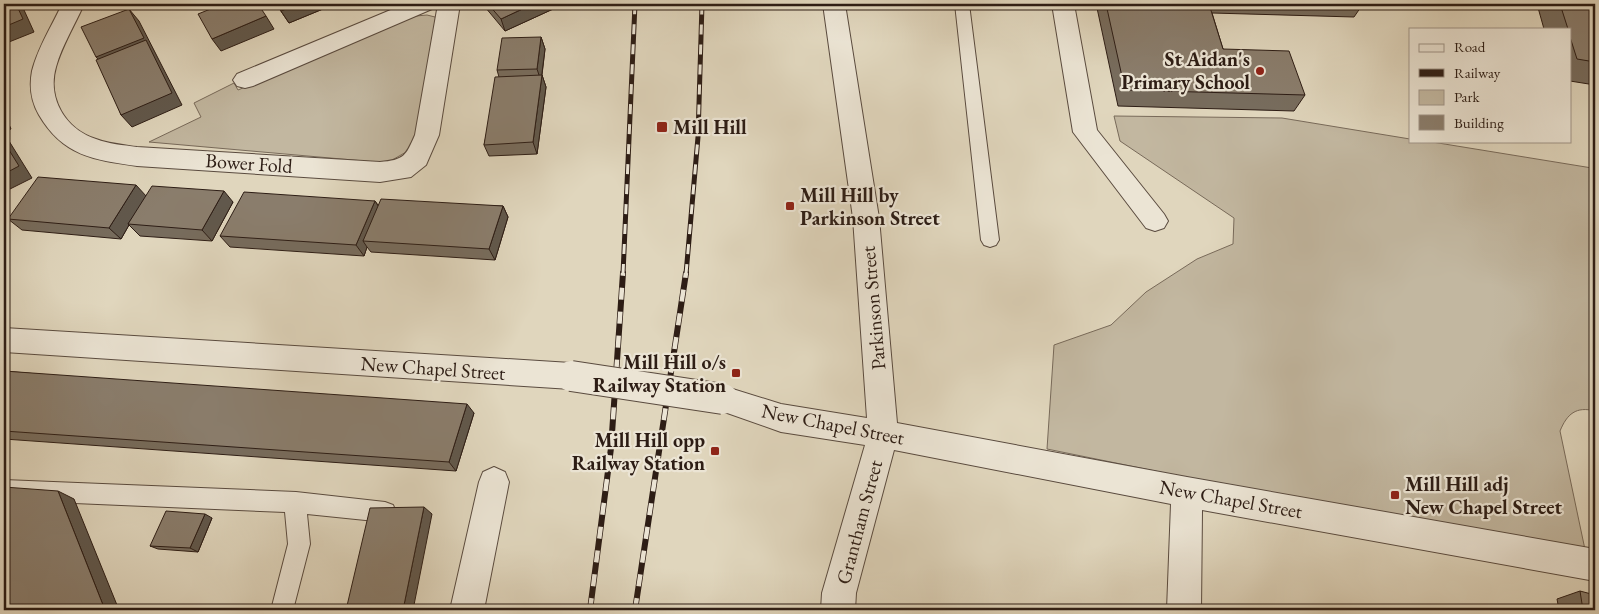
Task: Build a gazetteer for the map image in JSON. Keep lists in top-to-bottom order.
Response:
{
  "streets": {
    "street": [
      "Bower Fold",
      "Parkinson Street",
      "New Chapel Street",
      "Grantham Street"
    ]
  },
  "crossings": [
    ["Parkinson Street", "New Chapel Street"],
    ["Parkinson Street", "Grantham Street"],
    ["New Chapel Street", "Grantham Street"]
  ],
  "places": {
    "other": ["St Aidan's Primary School"],
    "transit": [
      "Mill Hill",
      "Mill Hill by Parkinson Street",
      "Mill Hill o/s Railway Station",
      "Mill Hill opp Railway Station",
      "Mill Hill adj New Chapel Street"
    ]
  },
  "legend": [
    "Road",
    "Railway",
    "Park",
    "Building"
  ]
}
